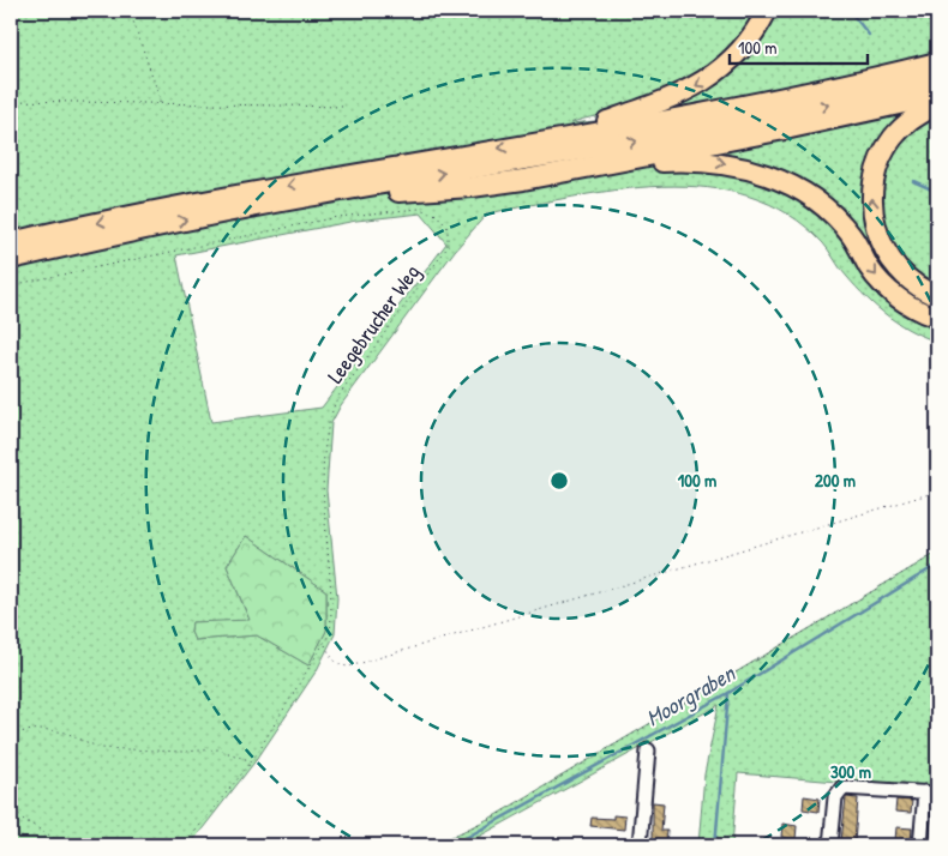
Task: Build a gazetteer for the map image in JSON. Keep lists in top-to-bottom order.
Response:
{
  "streets": {
    "path": ["Leegebrucher Weg"]
  },
  "water": ["Moorgraben"],
  "scale_bar": "100 m",
  "rings": ["100 m", "200 m", "300 m"]
}
